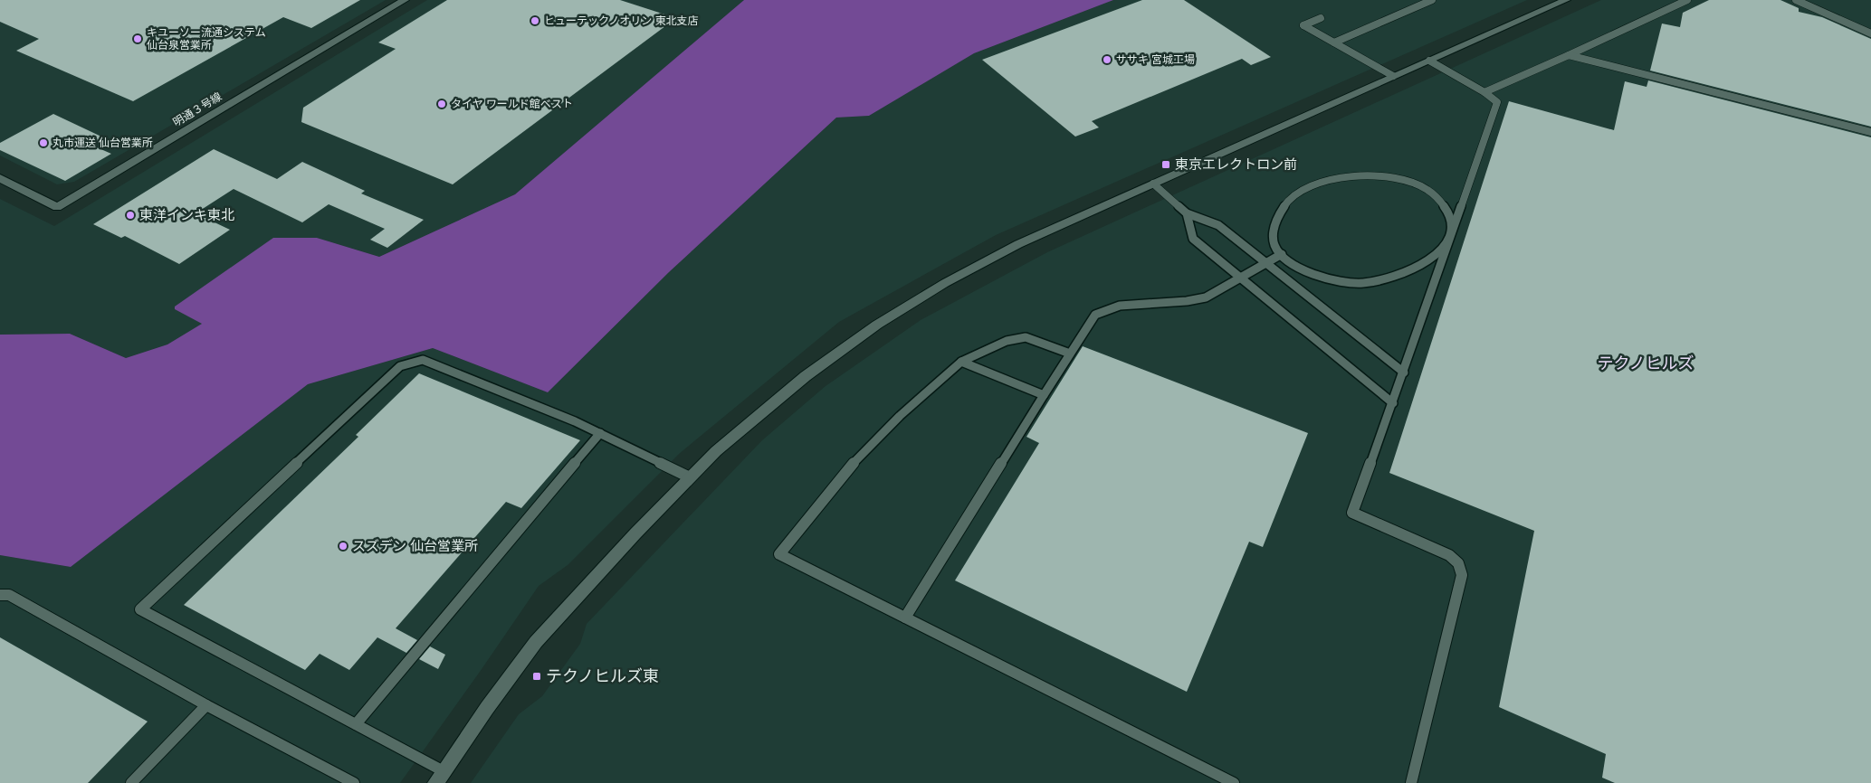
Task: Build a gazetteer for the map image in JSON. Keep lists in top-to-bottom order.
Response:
{
  "streets": {
    "street": ["明通３号線"]
  },
  "districts": ["テクノヒルズ"],
  "places": {
    "other": [
      "ヒューテックノオリン 東北支店",
      "キユーソー流通システム 仙台泉営業所",
      "ササキ 宮城工場",
      "タイヤ ワールド館ベスト",
      "丸市運送 仙台営業所",
      "東洋インキ東北",
      "スズデン 仙台営業所"
    ],
    "transit": ["東京エレクトロン前", "テクノヒルズ東"]
  }
}
